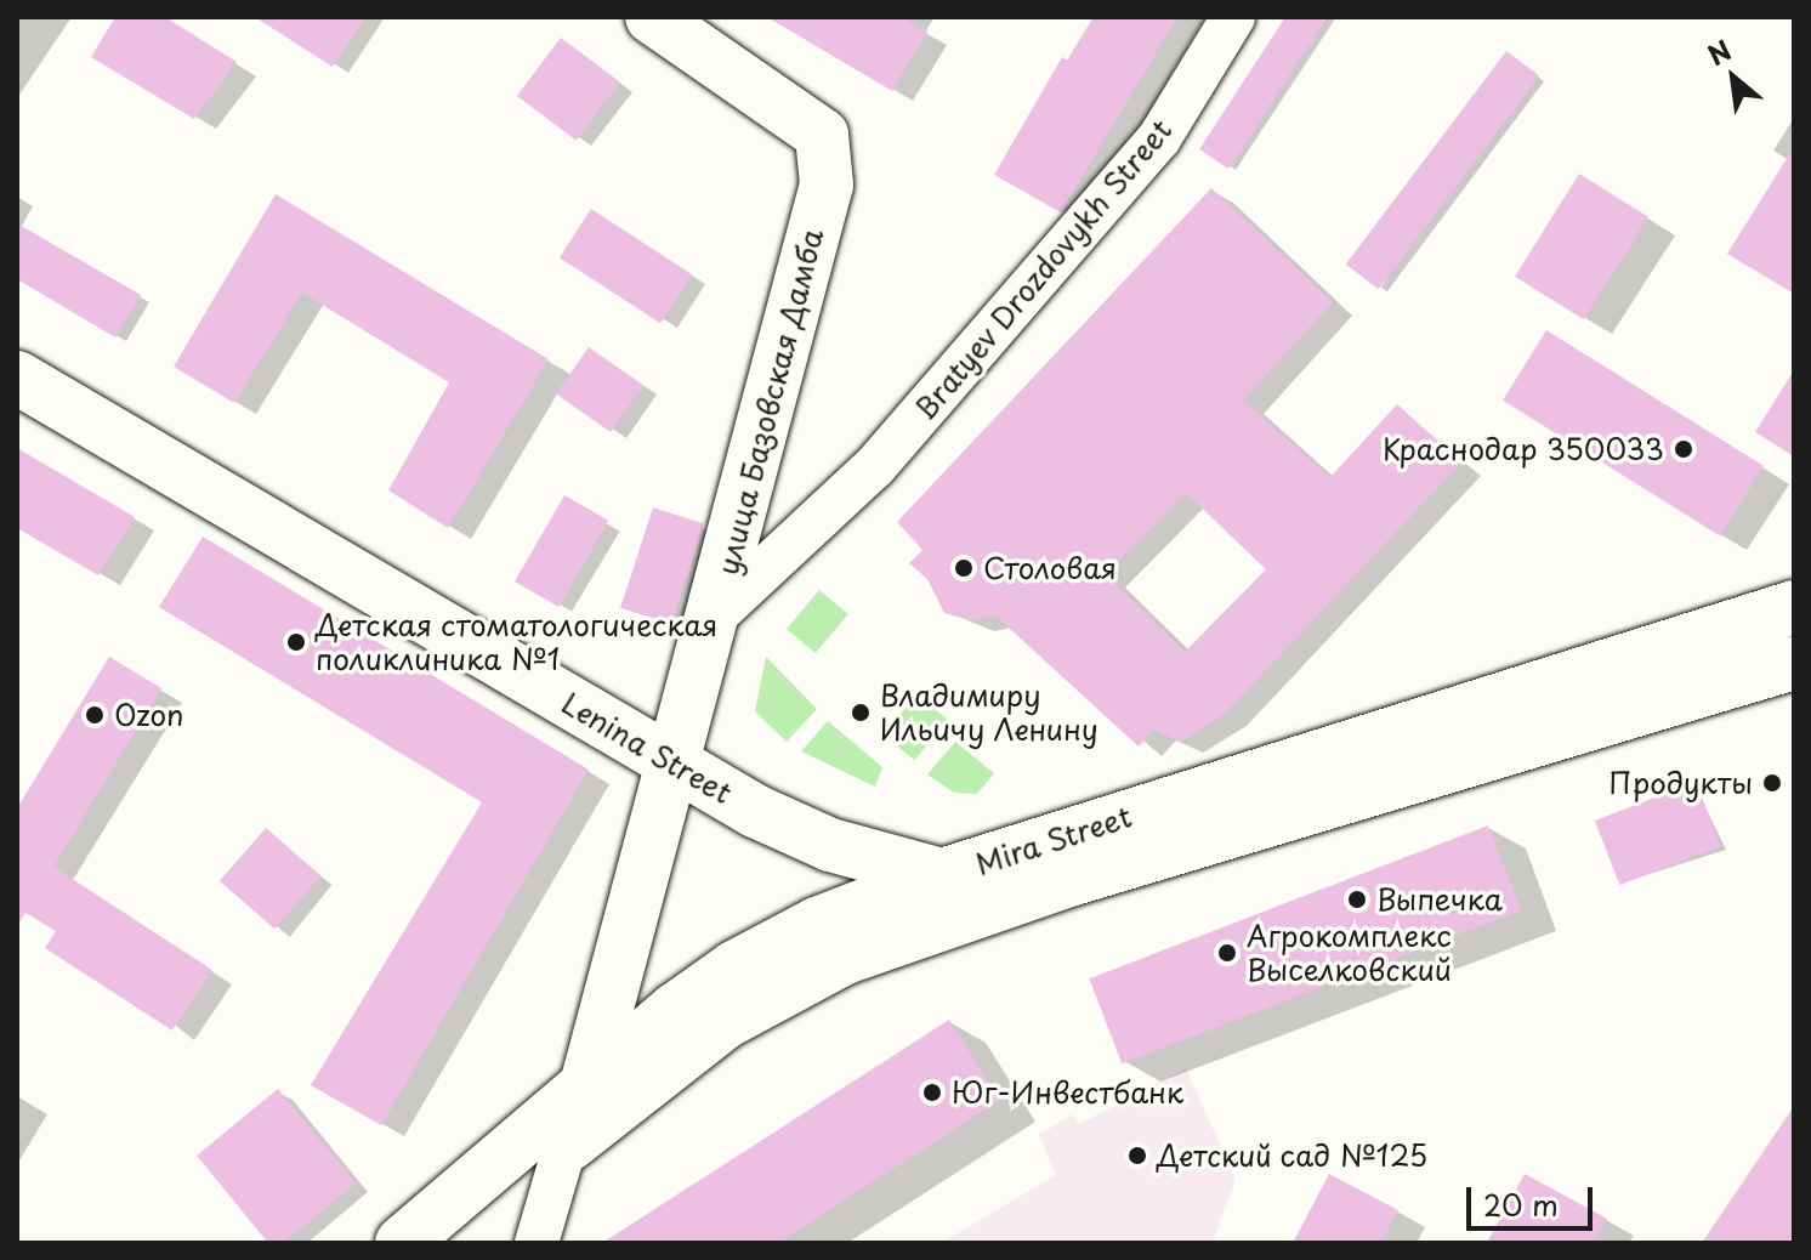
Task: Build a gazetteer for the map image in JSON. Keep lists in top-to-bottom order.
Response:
{
  "streets": {
    "main road": ["улица Базовская Дамба", "Lenina Street", "Mira Street"],
    "street": ["Bratyev Drozdovykh Street"]
  },
  "crossings": [
    ["Bratyev Drozdovykh Street", "улица Базовская Дамба"],
    ["улица Базовская Дамба", "Lenina Street"],
    ["улица Базовская Дамба", "Mira Street"],
    ["Lenina Street", "Mira Street"]
  ],
  "places": [
    "Краснодар 350033",
    "Столовая",
    "Детская стоматологическая поликлиника №1",
    "Владимиру Ильичу Ленину",
    "Ozon",
    "Продукты",
    "Выпечка",
    "Агрокомплекс Выселковский",
    "Юг-Инвестбанк",
    "Детский сад №125"
  ],
  "scale_bar": "20 m",
  "north": "top left"
}
